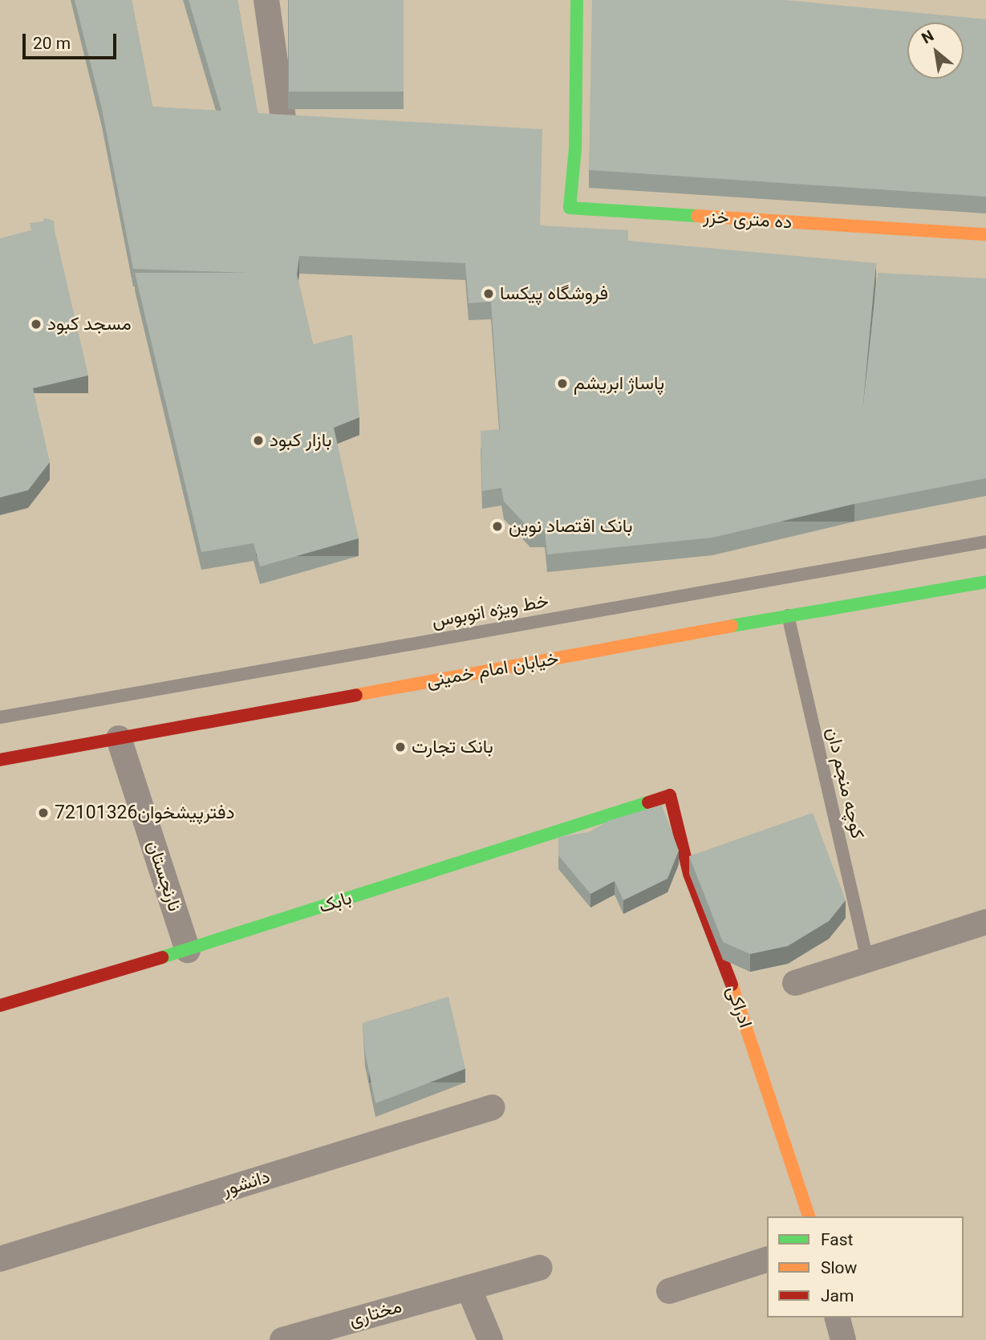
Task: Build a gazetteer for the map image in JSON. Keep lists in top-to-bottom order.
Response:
{
  "streets": {
    "street": [
      "ده متری خزر",
      "خیابان امام خمینی",
      "نارنجستان",
      "بابک",
      "ادراکی",
      "دانشور",
      "مختاری"
    ],
    "lane": ["خط ویژه اتوبوس", "کوچه منجم دان"]
  },
  "crossings": [
    ["خیابان امام خمینی", "کوچه منجم دان"],
    ["خیابان امام خمینی", "نارنجستان"],
    ["نارنجستان", "بابک"],
    ["بابک", "ادراکی"]
  ],
  "places": [
    "فروشگاه پیکسا",
    "مسجد کبود",
    "پاساژ ابریشم",
    "بازار کبود",
    "بانک اقتصاد نوین",
    "بانک تجارت",
    "دفترپیشخوان72101326"
  ],
  "legend": ["Fast", "Slow", "Jam"],
  "scale_bar": "20 m",
  "north": "top left"
}
